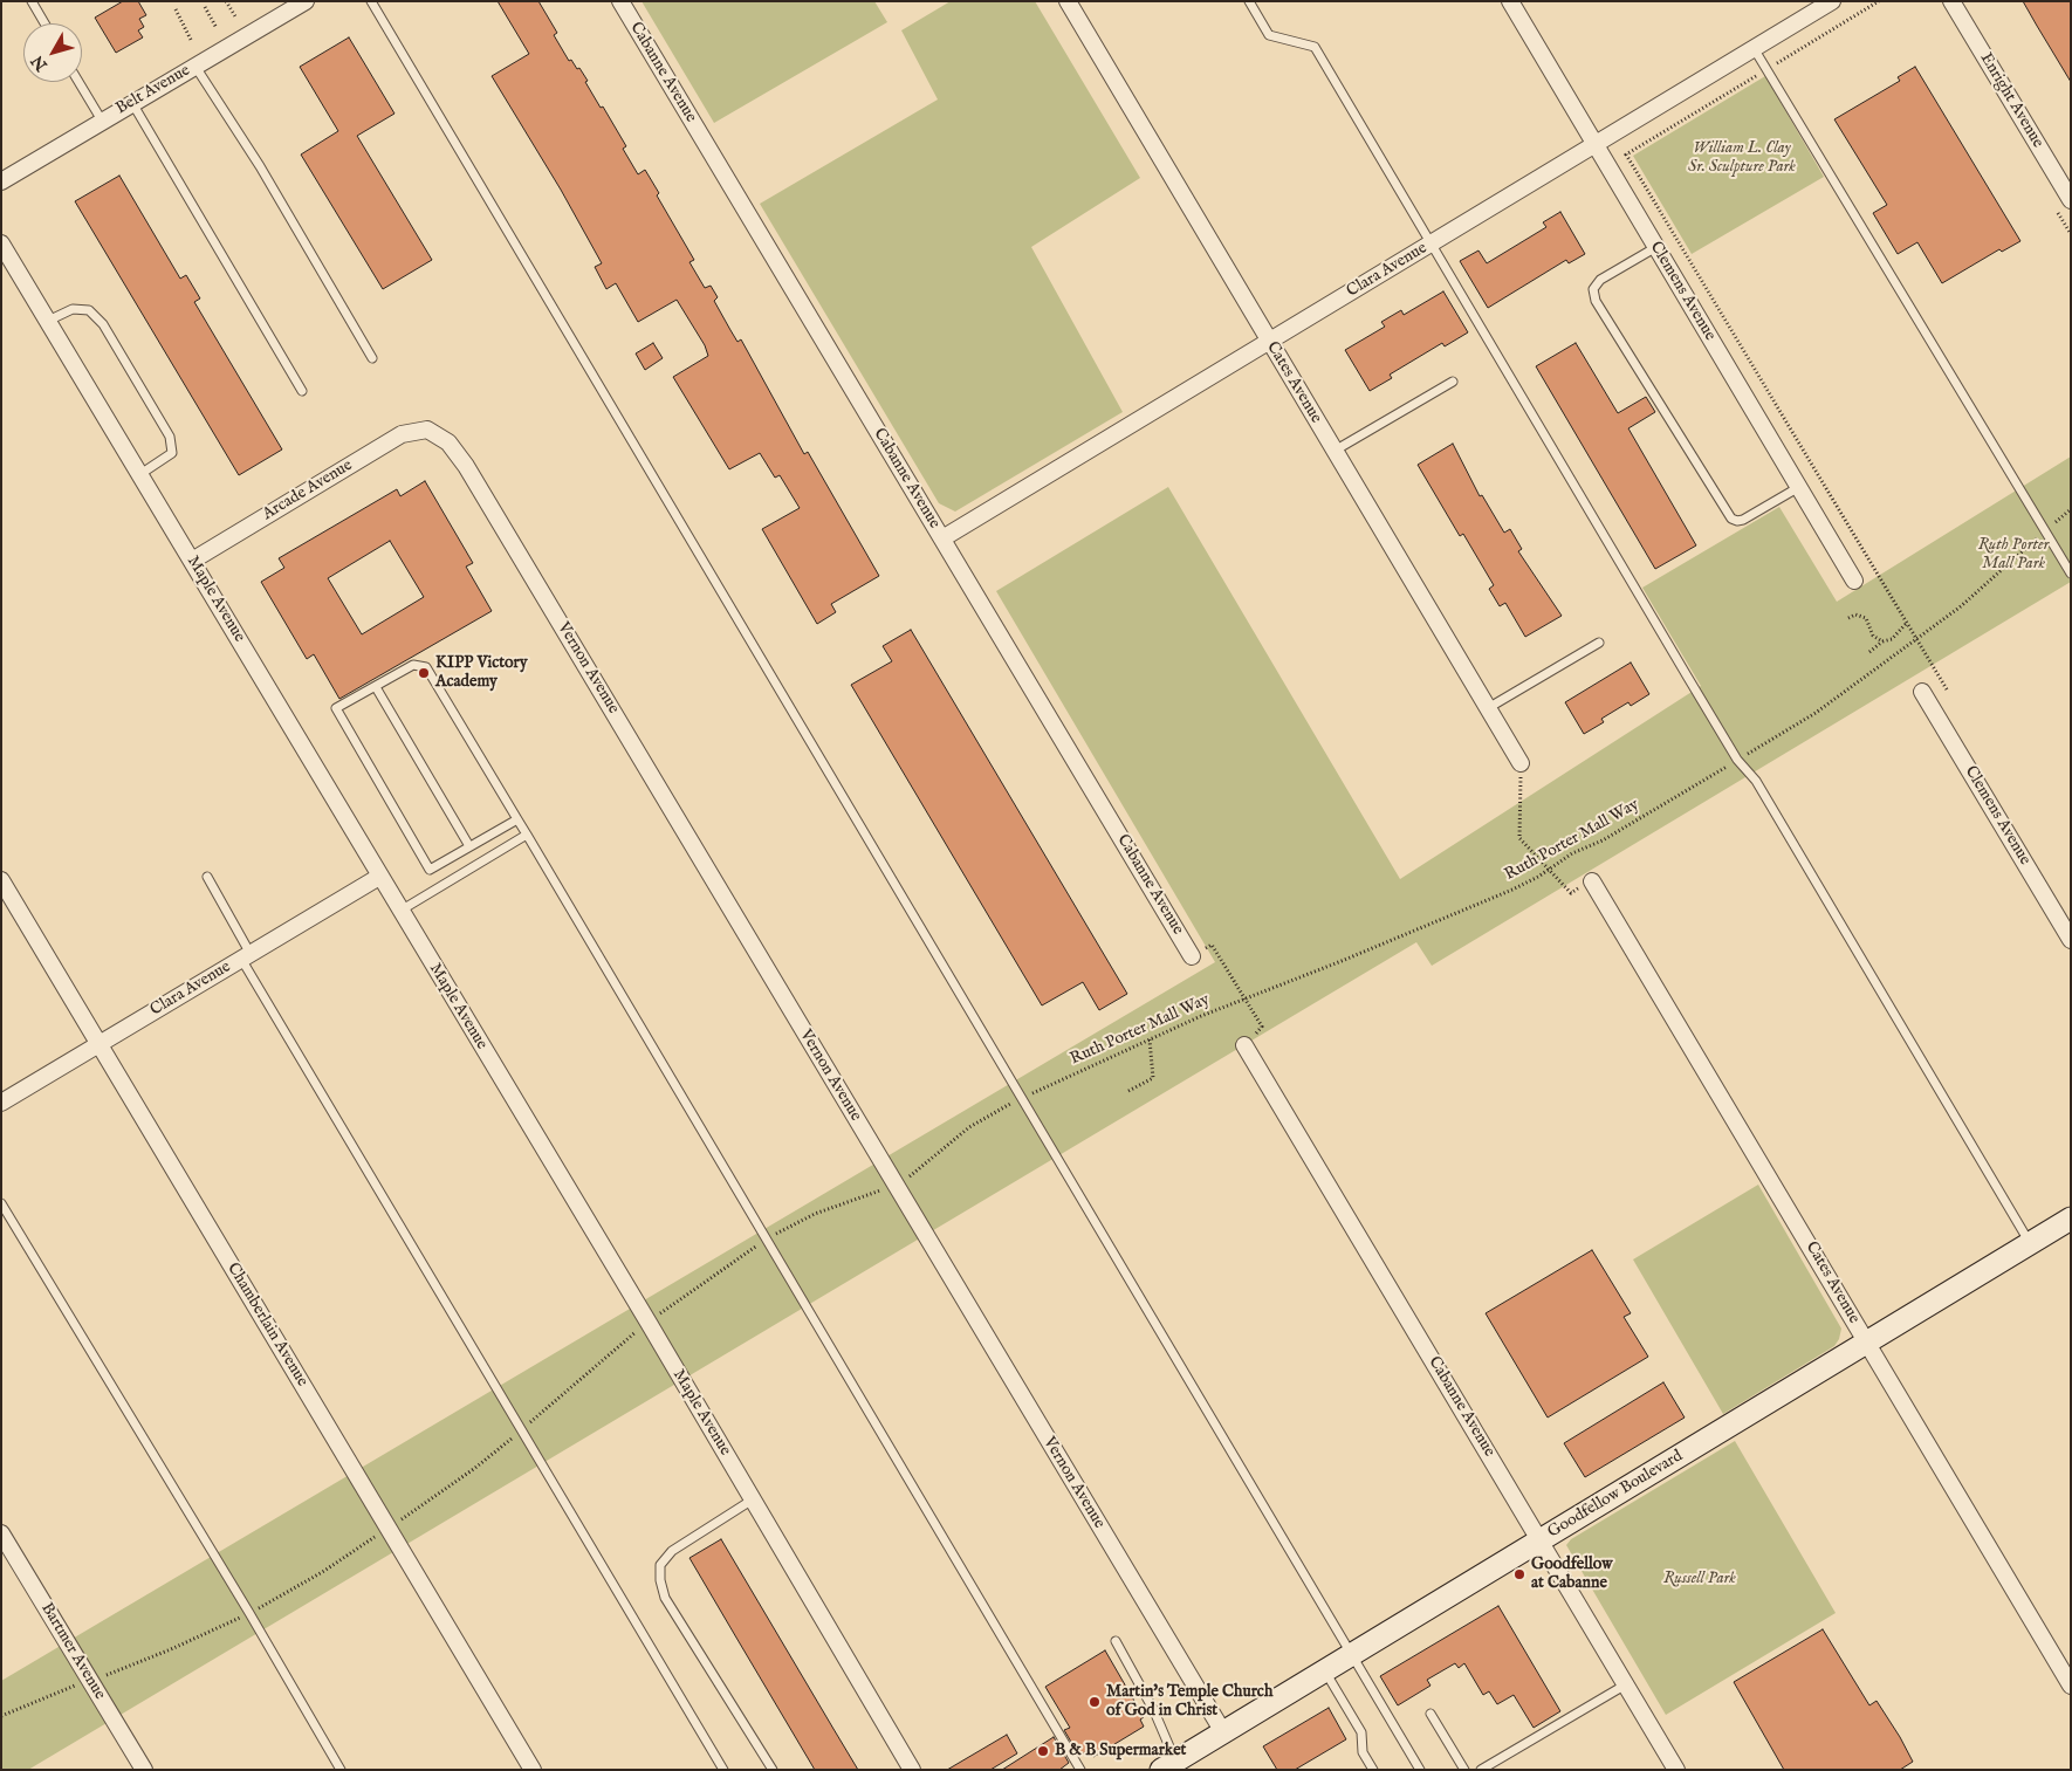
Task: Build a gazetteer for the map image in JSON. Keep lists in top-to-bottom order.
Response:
{
  "streets": {
    "main road": ["Goodfellow Boulevard"],
    "street": [
      "Cabanne Avenue",
      "Belt Avenue",
      "Enright Avenue",
      "Clara Avenue",
      "Clemens Avenue",
      "Cates Avenue",
      "Arcade Avenue",
      "Maple Avenue",
      "Vernon Avenue",
      "Chamberlain Avenue",
      "Bartmer Avenue"
    ],
    "path": ["Ruth Porter Mall Way"]
  },
  "crossings": [
    ["Cabanne Avenue", "Clara Avenue"],
    ["Cabanne Avenue", "Goodfellow Boulevard"],
    ["Clara Avenue", "Clemens Avenue"],
    ["Clara Avenue", "Cates Avenue"],
    ["Clara Avenue", "Maple Avenue"],
    ["Clara Avenue", "Chamberlain Avenue"],
    ["Cates Avenue", "Goodfellow Boulevard"],
    ["Arcade Avenue", "Maple Avenue"],
    ["Arcade Avenue", "Vernon Avenue"],
    ["Vernon Avenue", "Goodfellow Boulevard"]
  ],
  "parks": ["William L. Clay Sr. Sculpture Park", "Ruth Porter Mall Park", "Russell Park"],
  "places": [
    "KIPP Victory Academy",
    "Goodfellow at Cabanne",
    "Martin's Temple Church of God in Christ",
    "B & B Supermarket"
  ],
  "north": "bottom left"
}
